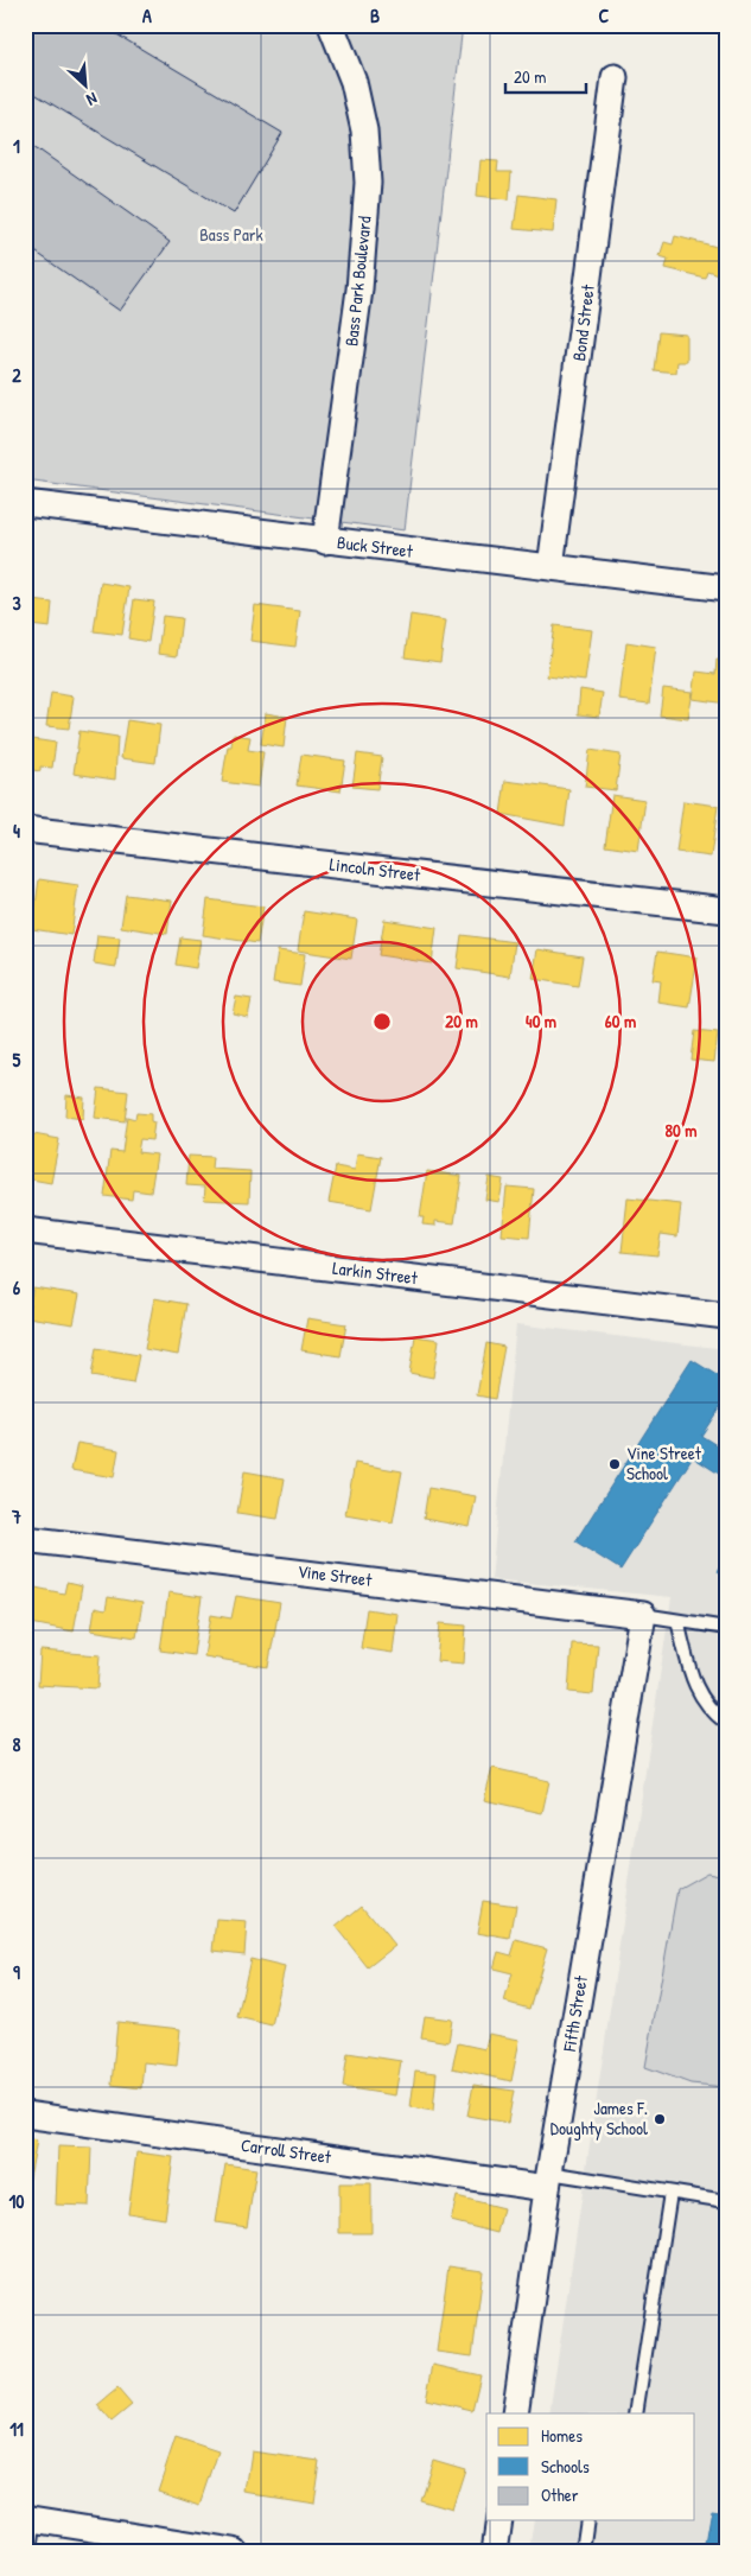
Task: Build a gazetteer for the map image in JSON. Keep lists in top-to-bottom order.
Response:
{
  "streets": {
    "street": [
      "Bass Park Boulevard",
      "Bond Street",
      "Buck Street",
      "Lincoln Street",
      "Larkin Street",
      "Vine Street",
      "Fifth Street",
      "Carroll Street"
    ]
  },
  "crossings": [
    ["Bass Park Boulevard", "Buck Street"],
    ["Bond Street", "Buck Street"],
    ["Vine Street", "Fifth Street"],
    ["Fifth Street", "Carroll Street"]
  ],
  "parks": ["Bass Park"],
  "places": ["Vine Street School", "James F. Doughty School"],
  "legend": ["Homes", "Schools", "Other"],
  "scale_bar": "20 m",
  "north": "bottom right",
  "grid": {
    "columns": ["A", "B", "C"],
    "rows": [
      "1",
      "2",
      "3",
      "4",
      "5",
      "6",
      "7",
      "8",
      "9",
      "10",
      "11"
    ]
  },
  "rings": [
    "20 m",
    "40 m",
    "60 m",
    "80 m"
  ]
}
